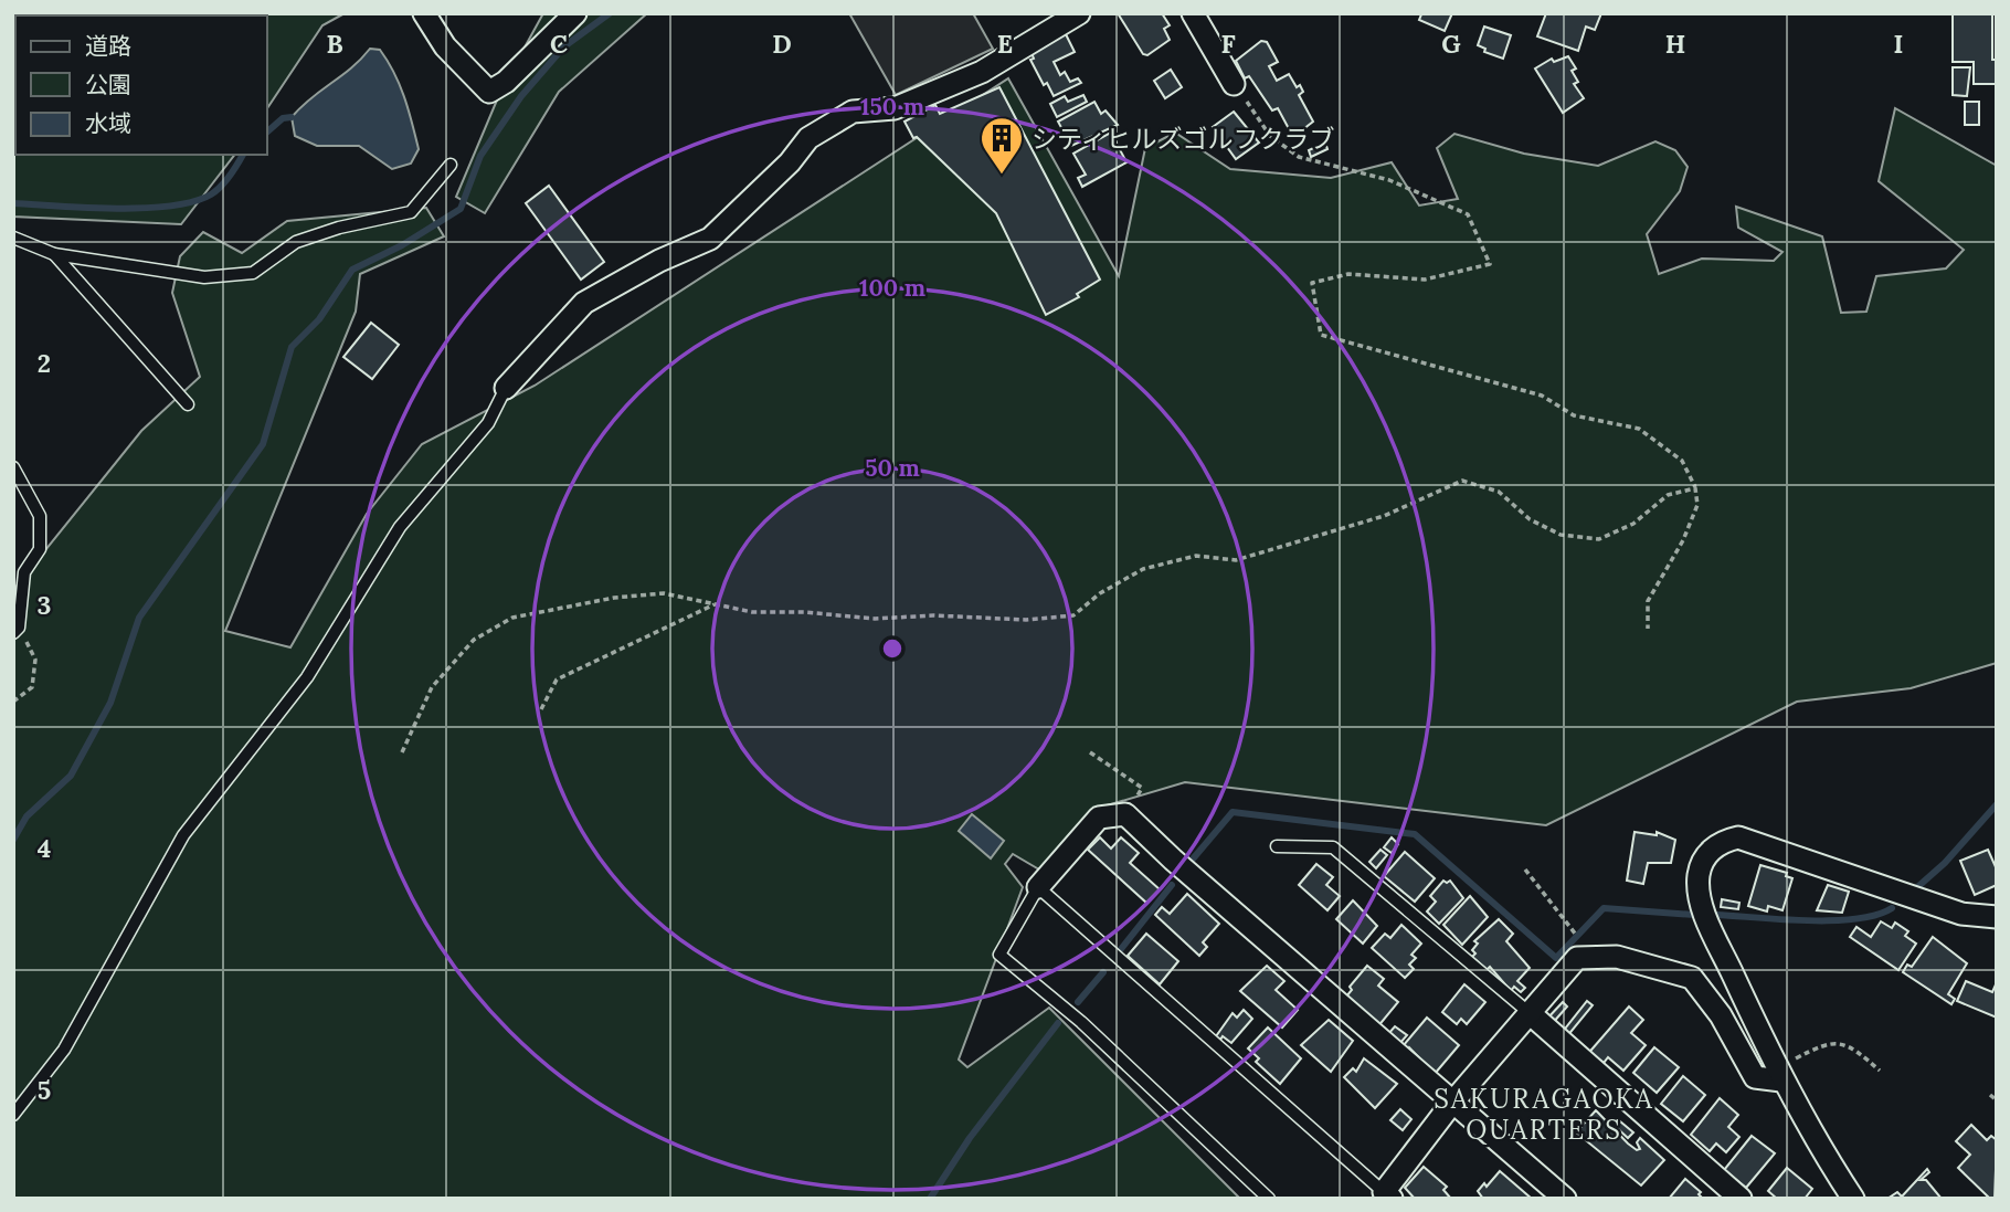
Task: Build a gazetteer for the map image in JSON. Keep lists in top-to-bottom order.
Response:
{
  "districts": ["SAKURAGAOKA QUARTERS"],
  "places": {
    "building": ["シティヒルズゴルフクラブ"]
  },
  "legend": ["道路", "公園", "水域"],
  "grid": {
    "columns": [
      "B",
      "C",
      "D",
      "E",
      "F",
      "G",
      "H",
      "I"
    ],
    "rows": [
      "2",
      "3",
      "4",
      "5"
    ]
  },
  "rings": ["150 m", "100 m", "50 m"]
}
